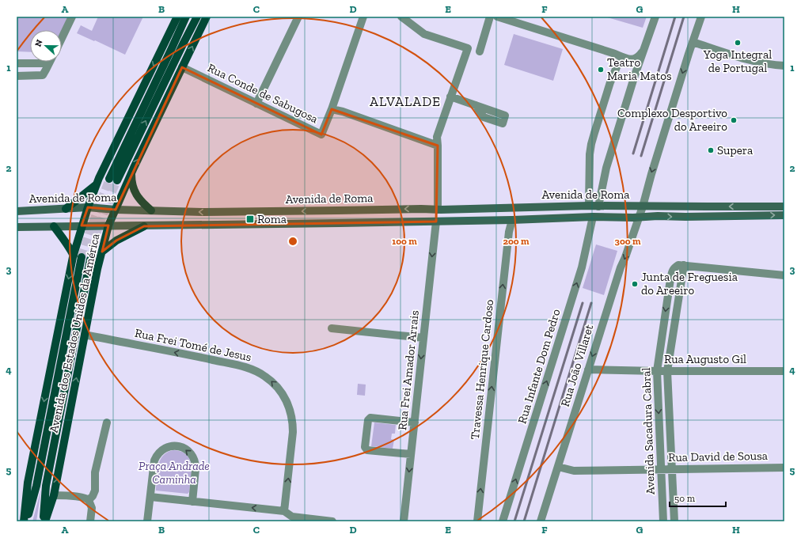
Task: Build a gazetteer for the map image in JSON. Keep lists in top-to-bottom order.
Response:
{
  "streets": {
    "main road": ["Avenida de Roma", "Avenida dos Estados Unidos da América"],
    "street": [
      "Rua Conde de Sabugosa",
      "Rua Frei Tomé de Jesus",
      "Rua Augusto Gil",
      "Rua João Villaret",
      "Rua Infante Dom Pedro",
      "Travessa Henrique Cardoso",
      "Rua Frei Amador Arrais",
      "Avenida Sacadura Cabral",
      "Rua David de Sousa"
    ]
  },
  "crossings": [
    ["Rua Conde de Sabugosa", "Avenida dos Estados Unidos da América"],
    ["Avenida de Roma", "Avenida dos Estados Unidos da América"],
    ["Avenida de Roma", "Rua João Villaret"],
    ["Avenida de Roma", "Rua Infante Dom Pedro"],
    ["Avenida de Roma", "Travessa Henrique Cardoso"],
    ["Avenida de Roma", "Rua Frei Amador Arrais"],
    ["Avenida dos Estados Unidos da América", "Rua Frei Tomé de Jesus"],
    ["Rua Augusto Gil", "Rua João Villaret"],
    ["Rua Augusto Gil", "Avenida Sacadura Cabral"],
    ["Rua João Villaret", "Rua David de Sousa"],
    ["Avenida Sacadura Cabral", "Rua David de Sousa"]
  ],
  "one_way": [
    "Rua Frei Tomé de Jesus",
    "Rua João Villaret",
    "Rua Infante Dom Pedro",
    "Travessa Henrique Cardoso",
    "Rua Frei Amador Arrais"
  ],
  "districts": ["ALVALADE"],
  "parks": ["Praça Andrade Caminha"],
  "places": {
    "other": [
      "Yoga Integral de Portugal",
      "Teatro Maria Matos",
      "Complexo Desportivo do Areeiro",
      "Supera",
      "Junta de Freguesia do Areeiro"
    ],
    "transit": ["Roma"]
  },
  "scale_bar": "50 m",
  "north": "left",
  "grid": {
    "columns": [
      "A",
      "B",
      "C",
      "D",
      "E",
      "F",
      "G",
      "H"
    ],
    "rows": [
      "1",
      "2",
      "3",
      "4",
      "5"
    ]
  },
  "rings": ["100 m", "200 m", "300 m"]
}
